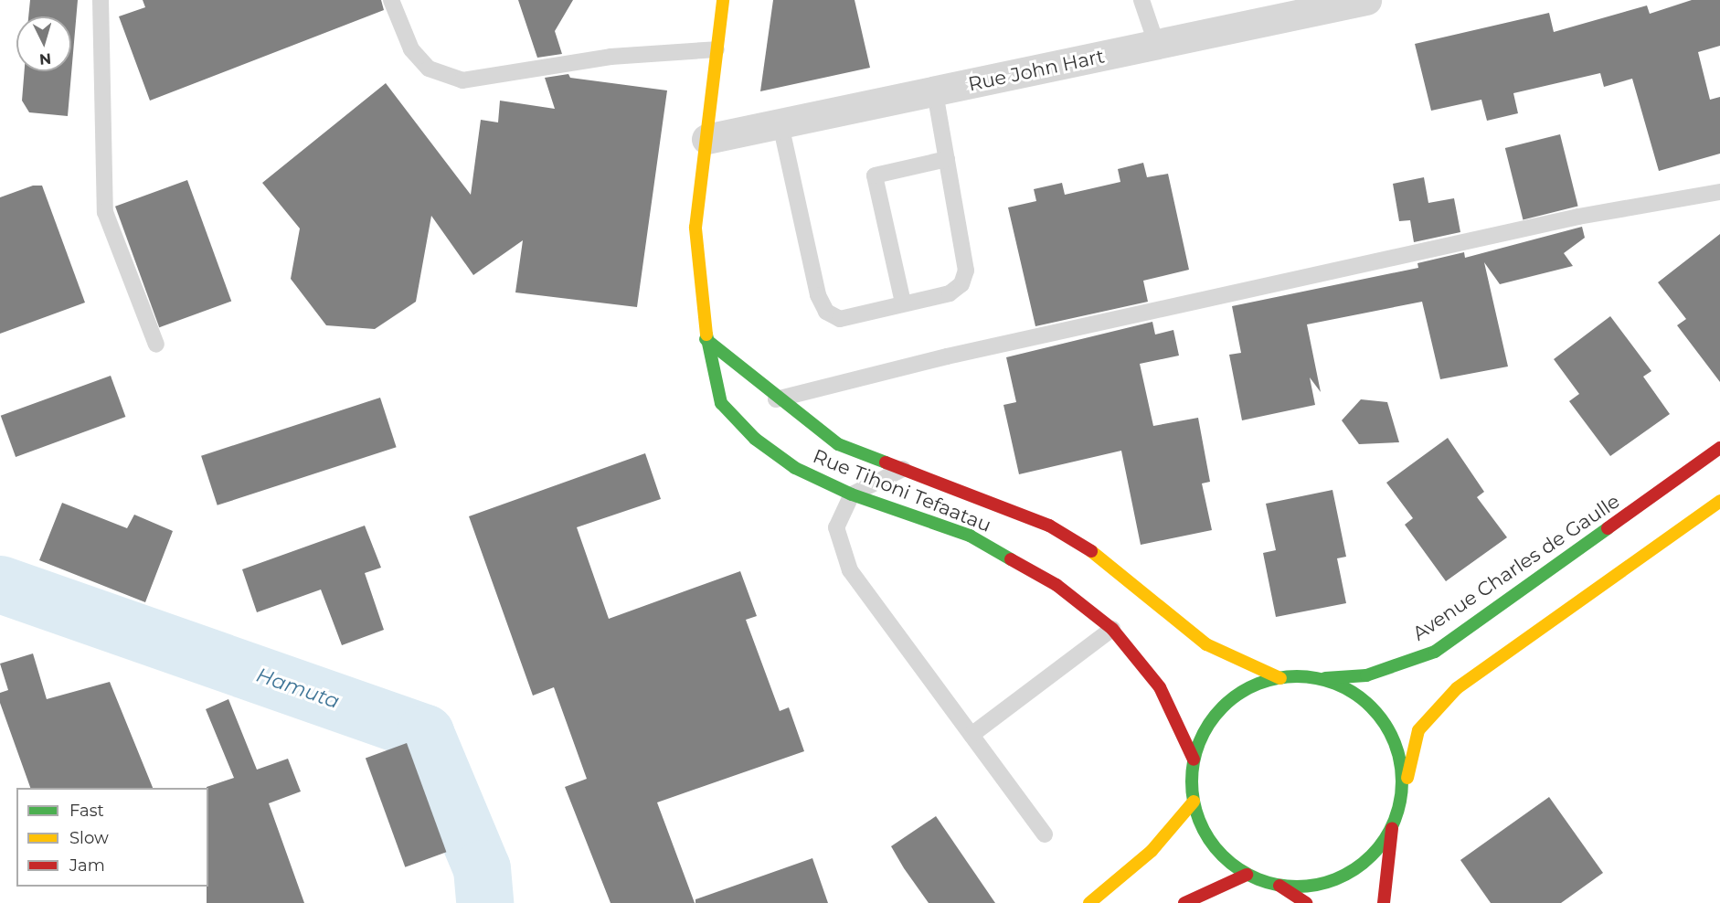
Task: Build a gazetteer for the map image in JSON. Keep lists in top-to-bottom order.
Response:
{
  "streets": {
    "main road": ["Rue Tihoni Tefaatau", "Avenue Charles de Gaulle"],
    "street": ["Rue John Hart"]
  },
  "crossings": [
    ["Rue John Hart", "Rue Tihoni Tefaatau"],
    ["Rue Tihoni Tefaatau", "Avenue Charles de Gaulle"]
  ],
  "water": ["Hamuta"],
  "legend": ["Fast", "Slow", "Jam"],
  "north": "bottom"
}
